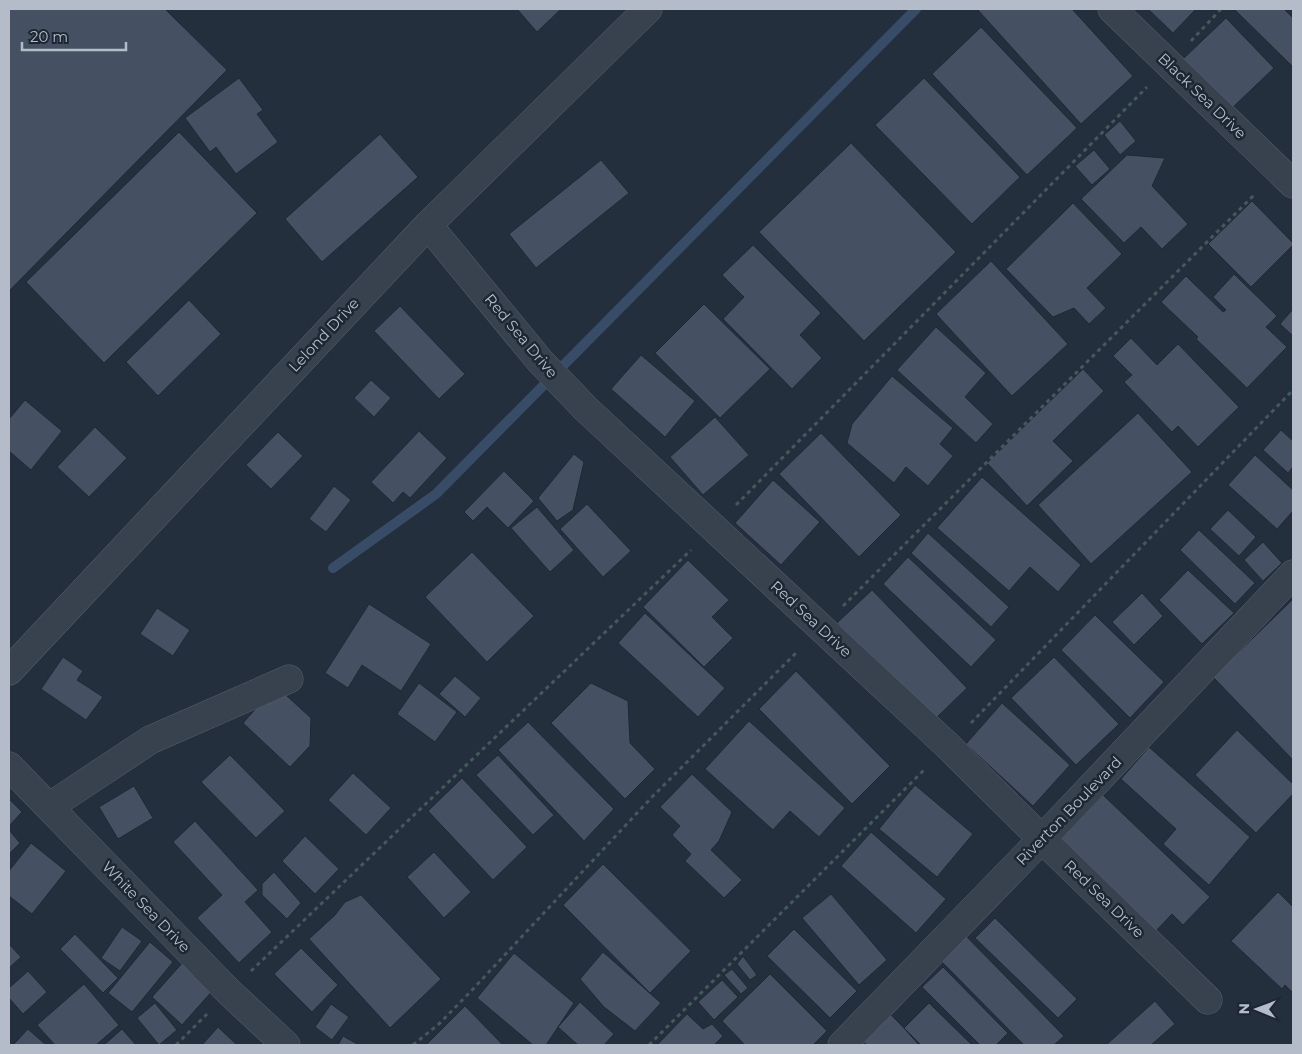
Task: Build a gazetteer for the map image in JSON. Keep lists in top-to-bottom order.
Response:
{
  "streets": {
    "street": [
      "Black Sea Drive",
      "Lelond Drive",
      "Red Sea Drive",
      "Riverton Boulevard",
      "White Sea Drive"
    ]
  },
  "crossings": [
    ["Lelond Drive", "Red Sea Drive"],
    ["Red Sea Drive", "Riverton Boulevard"]
  ],
  "scale_bar": "20 m",
  "north": "left"
}
